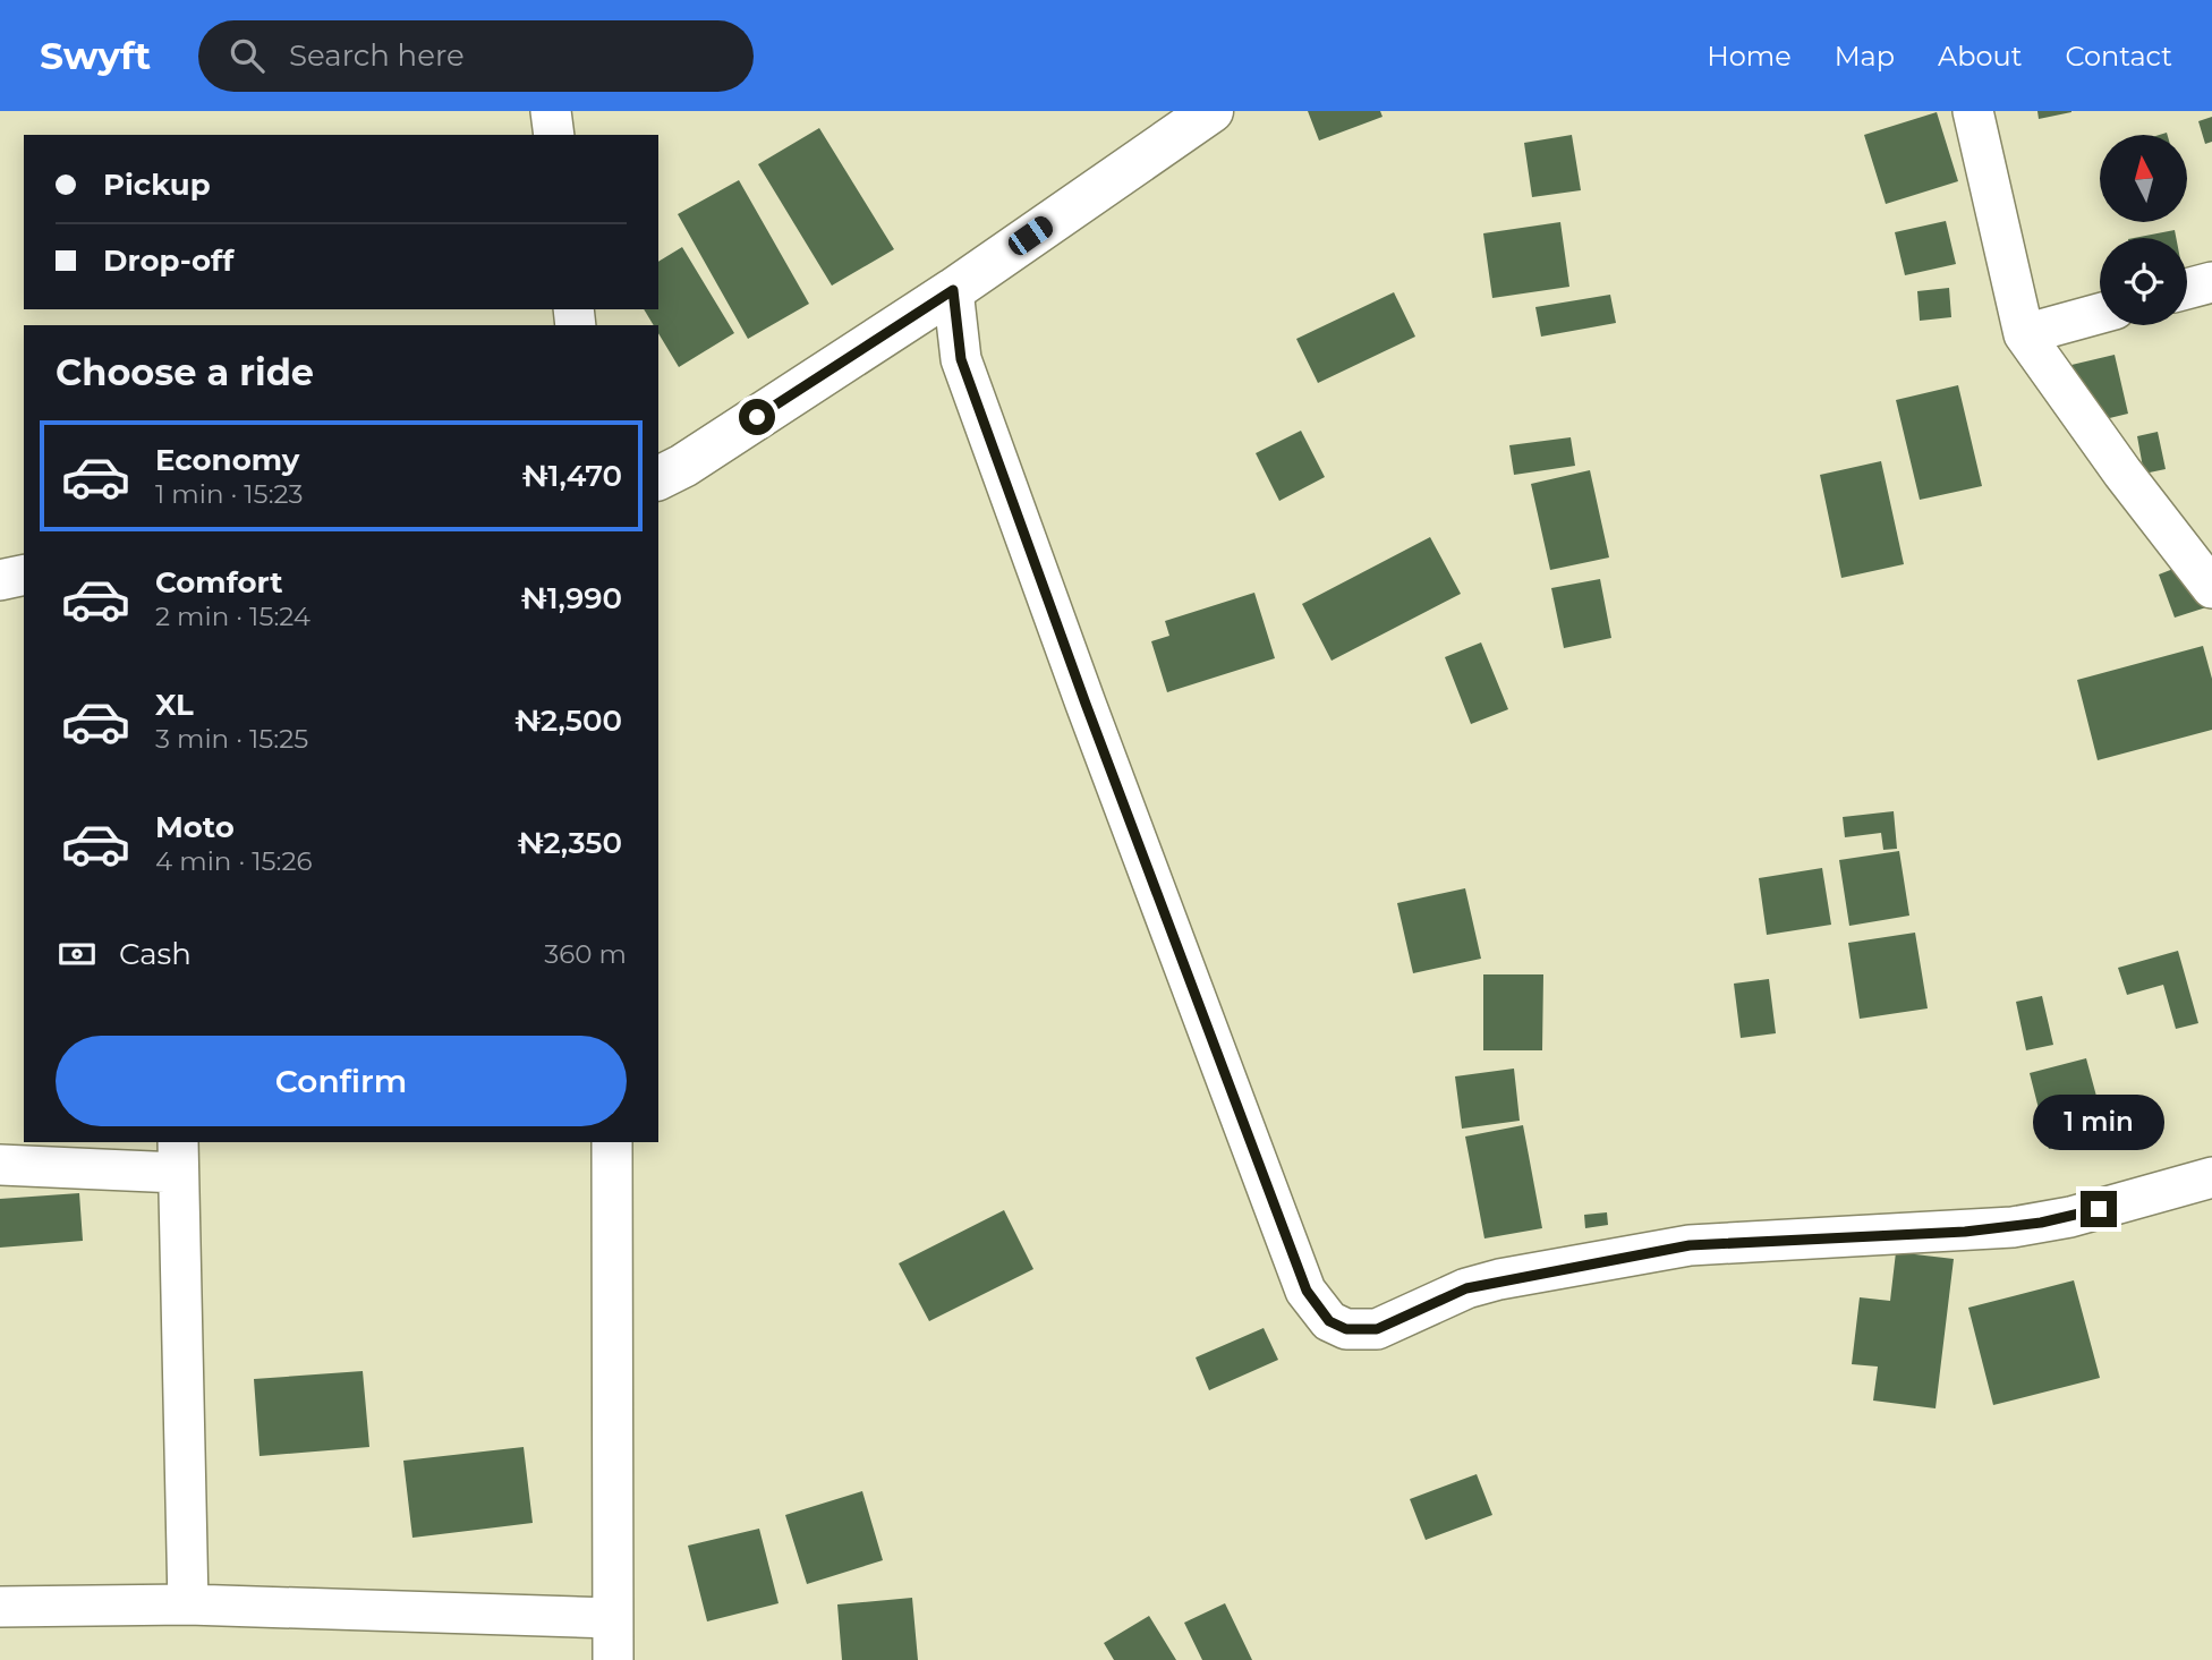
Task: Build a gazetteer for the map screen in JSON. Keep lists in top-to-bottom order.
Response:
{
  "north": "top",
  "page": {
    "header": "Swyft",
    "search": "Search here",
    "nav": [
      "Home",
      "Map",
      "About",
      "Contact"
    ],
    "banner": ["Pickup", "Drop-off"],
    "heading": "Choose a ride",
    "list": [
      {
        "name": "Economy",
        "note": "1 min · 15:23",
        "value": "₦1,470"
      },
      {
        "name": "Comfort",
        "note": "2 min · 15:24",
        "value": "₦1,990"
      },
      {
        "name": "XL",
        "note": "3 min · 15:25",
        "value": "₦2,500"
      },
      {
        "name": "Moto",
        "note": "4 min · 15:26",
        "value": "₦2,350"
      }
    ],
    "pay": ["Cash", "360 m"],
    "buttons": "Confirm",
    "bubble": "1 min"
  }
}
